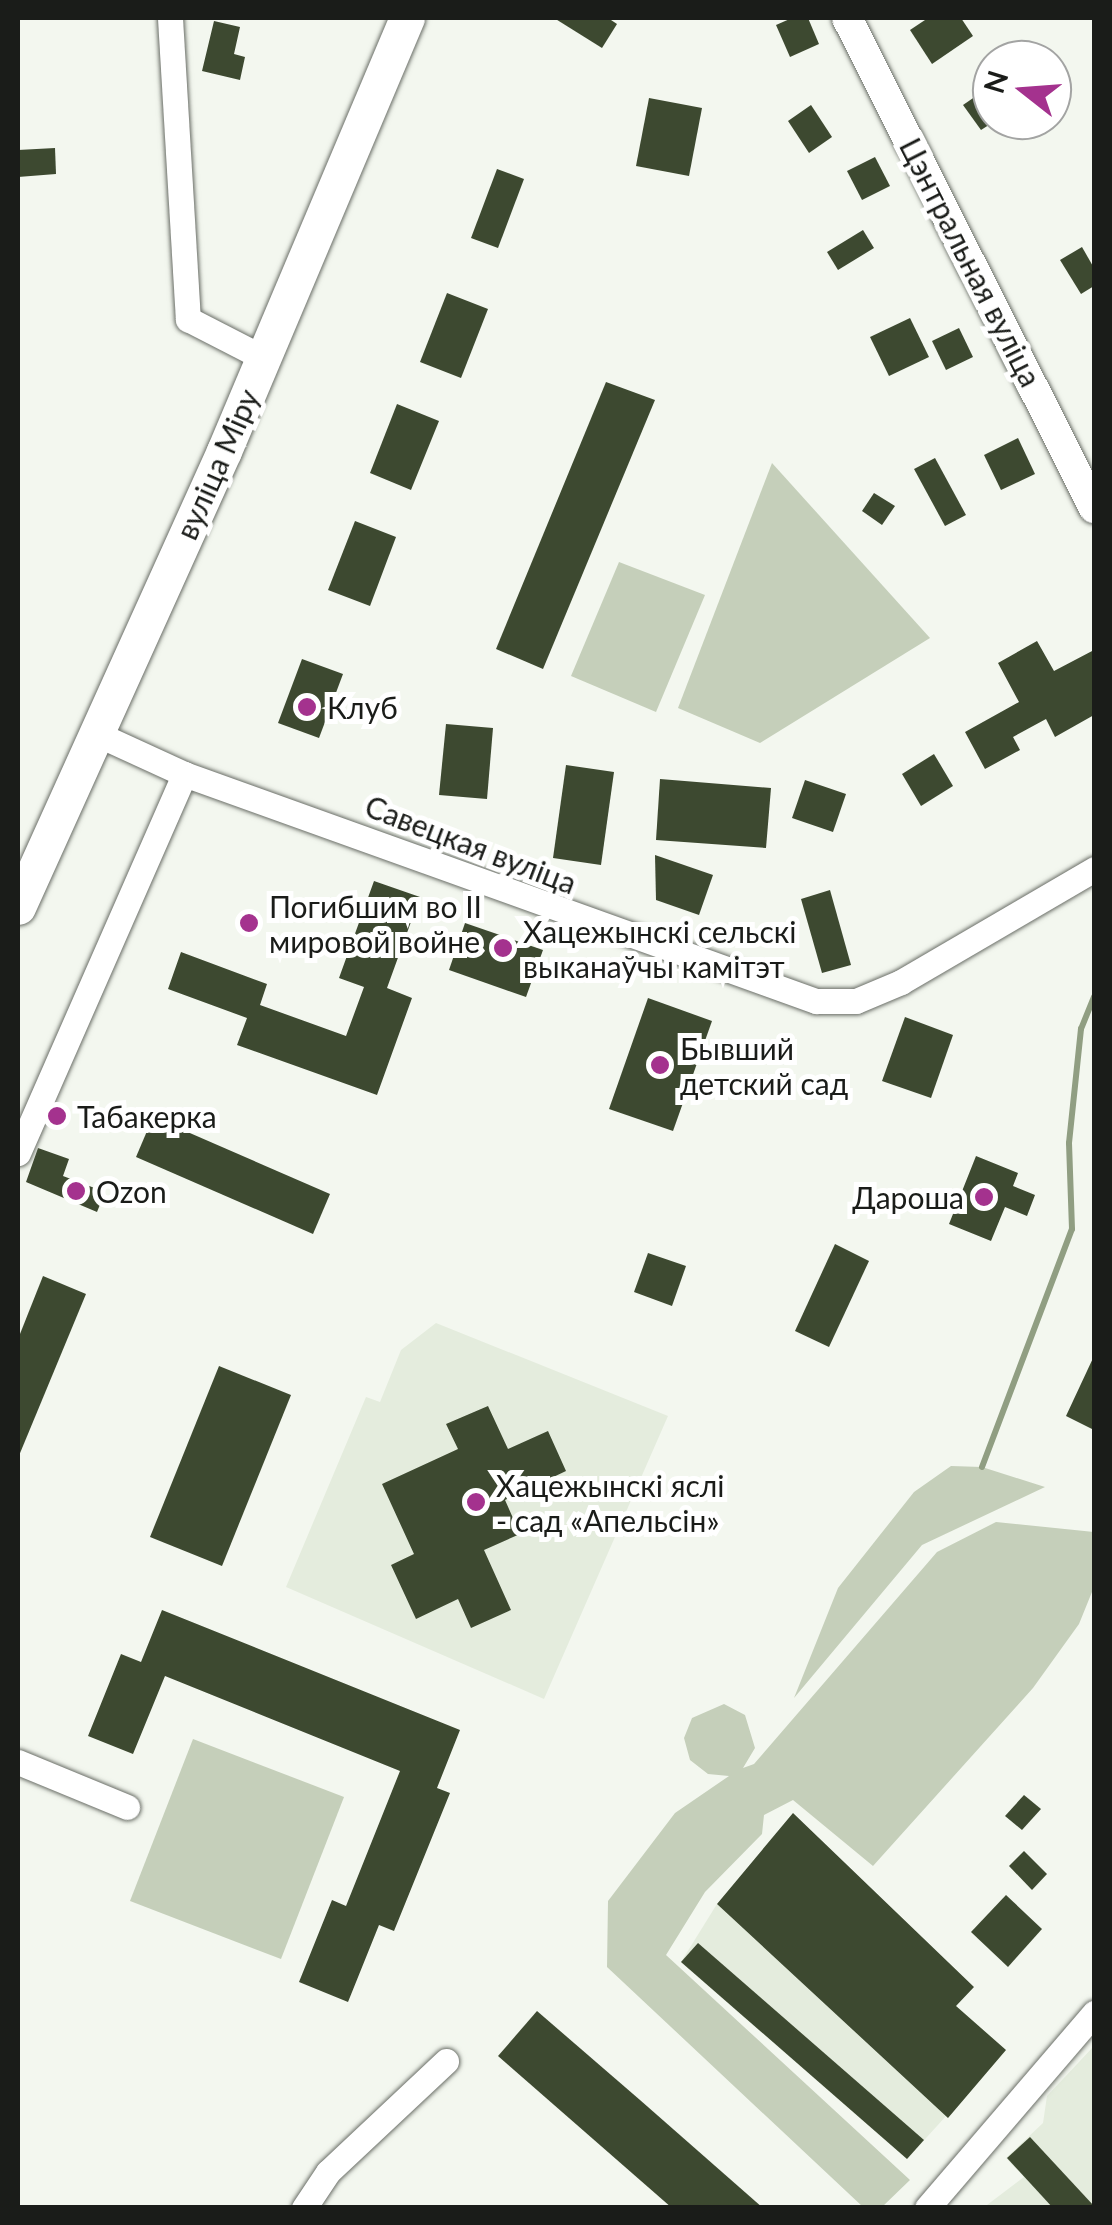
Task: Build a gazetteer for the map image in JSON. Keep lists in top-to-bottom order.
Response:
{
  "streets": {
    "main road": ["вуліца Міру"],
    "street": ["Цэнтральная вуліца", "Савецкая вуліца"]
  },
  "crossings": [
    ["вуліца Міру", "Савецкая вуліца"]
  ],
  "places": [
    "Клуб",
    "Погибшим во II мировой войне",
    "Хацежынскі сельскі выканаўчы камітэт",
    "Бывший детский сад",
    "Табакерка",
    "Ozon",
    "Дароша",
    "Хацежынскі яслі - сад «Апельсін»"
  ],
  "north": "left"
}
